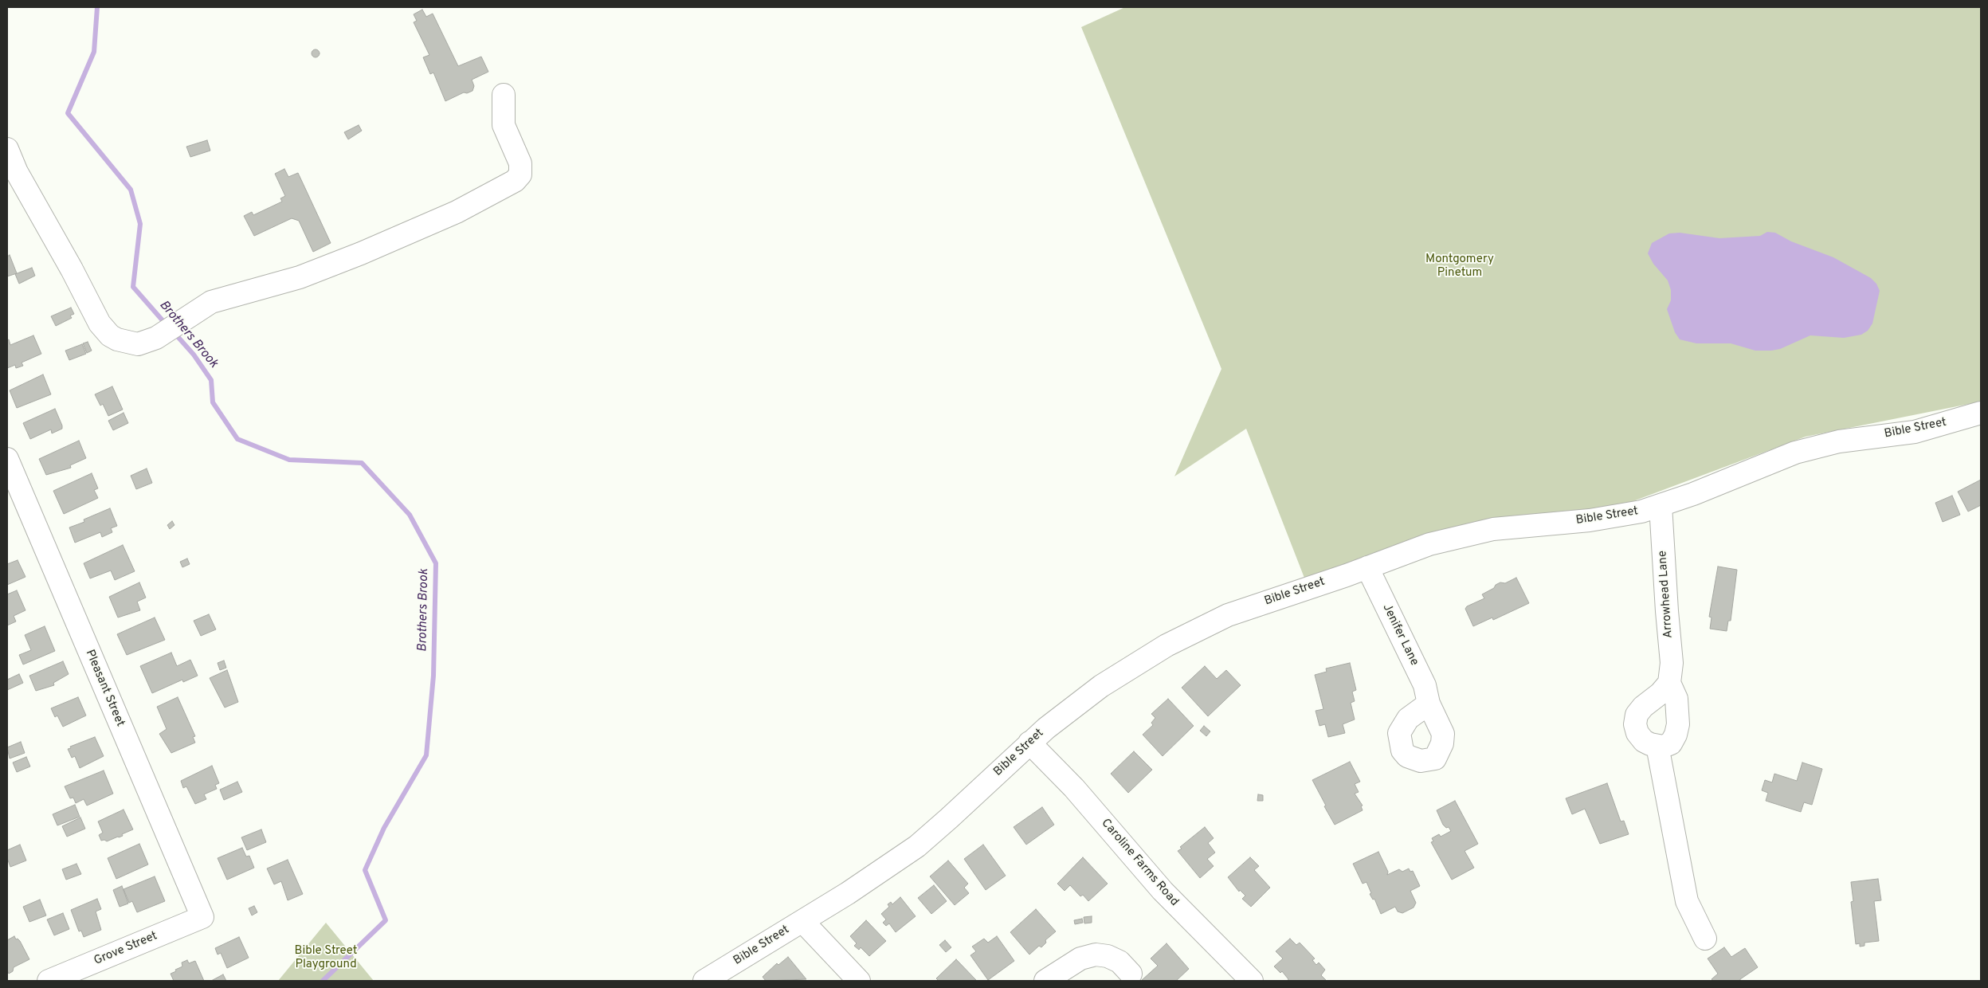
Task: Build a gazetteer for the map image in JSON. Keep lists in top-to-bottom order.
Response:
{
  "streets": {
    "street": [
      "Bible Street",
      "Arrowhead Lane",
      "Jenifer Lane",
      "Pleasant Street",
      "Caroline Farms Road",
      "Grove Street"
    ]
  },
  "crossings": [
    ["Bible Street", "Arrowhead Lane"],
    ["Bible Street", "Jenifer Lane"],
    ["Bible Street", "Caroline Farms Road"],
    ["Pleasant Street", "Grove Street"]
  ],
  "water": ["Brothers Brook"],
  "parks": ["Montgomery Pinetum", "Bible Street Playground"]
}
